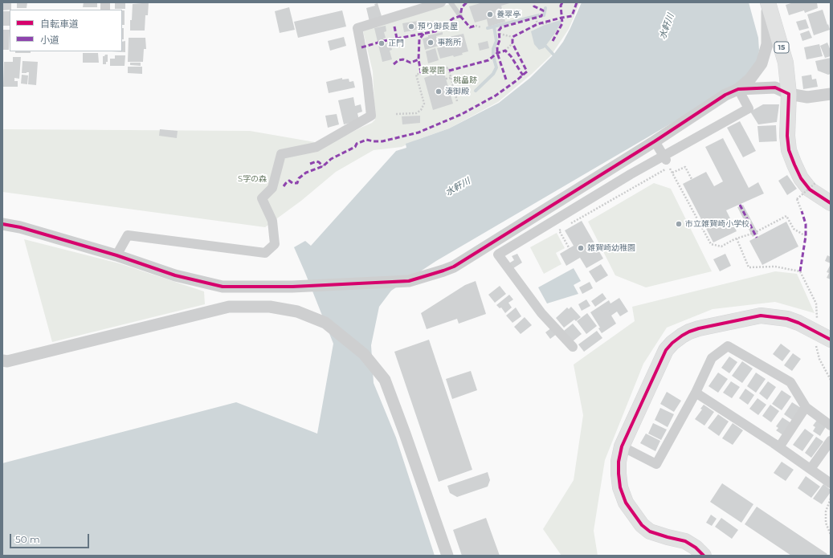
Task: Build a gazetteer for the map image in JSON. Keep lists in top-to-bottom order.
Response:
{
  "streets": {
    "main road": ["15"]
  },
  "water": ["水軒川"],
  "parks": ["養翠園", "桃畠跡", "S字の森"],
  "places": [
    "養翠亭",
    "預り御長屋",
    "事務所",
    "正門",
    "湊御殿",
    "市立雑賀崎小学校",
    "雑賀崎幼稚園"
  ],
  "legend": ["自転車道", "小道"],
  "scale_bar": "50 m"
}
